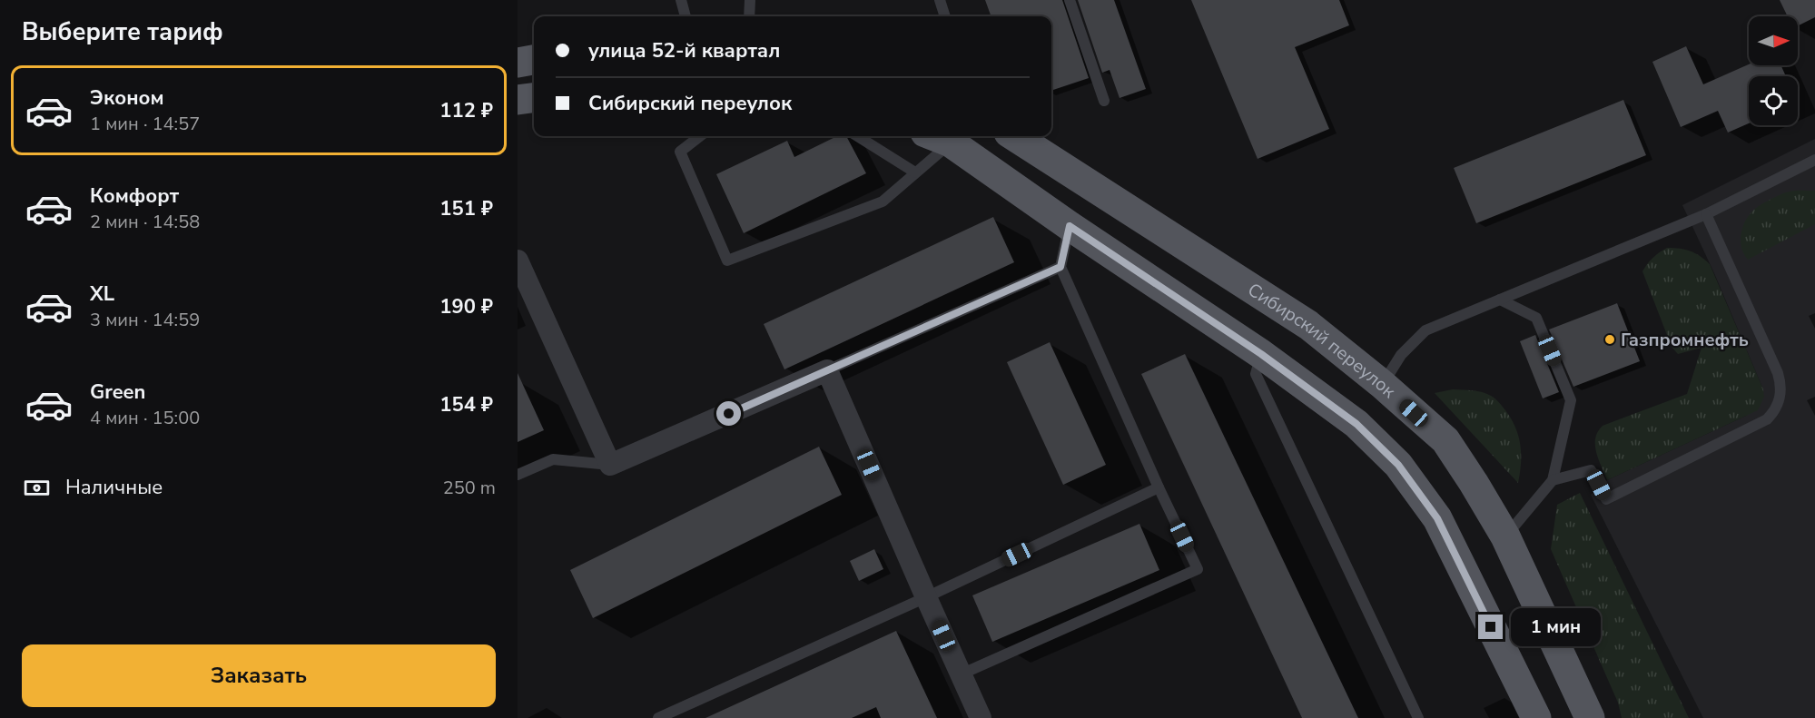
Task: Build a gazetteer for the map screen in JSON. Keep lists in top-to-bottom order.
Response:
{
  "streets": {
    "main road": ["Сибирский переулок"]
  },
  "places": ["Газпромнефть"],
  "north": "right",
  "page": {
    "heading": "Выберите тариф",
    "banner": ["улица 52-й квартал", "Сибирский переулок"],
    "list": [
      {
        "name": "Эконом",
        "note": "1 мин · 14:57",
        "value": "112 ₽"
      },
      {
        "name": "Комфорт",
        "note": "2 мин · 14:58",
        "value": "151 ₽"
      },
      {
        "name": "XL",
        "note": "3 мин · 14:59",
        "value": "190 ₽"
      },
      {
        "name": "Green",
        "note": "4 мин · 15:00",
        "value": "154 ₽"
      }
    ],
    "pay": ["Наличные", "250 m"],
    "bubble": "1 мин",
    "buttons": "Заказать"
  }
}
